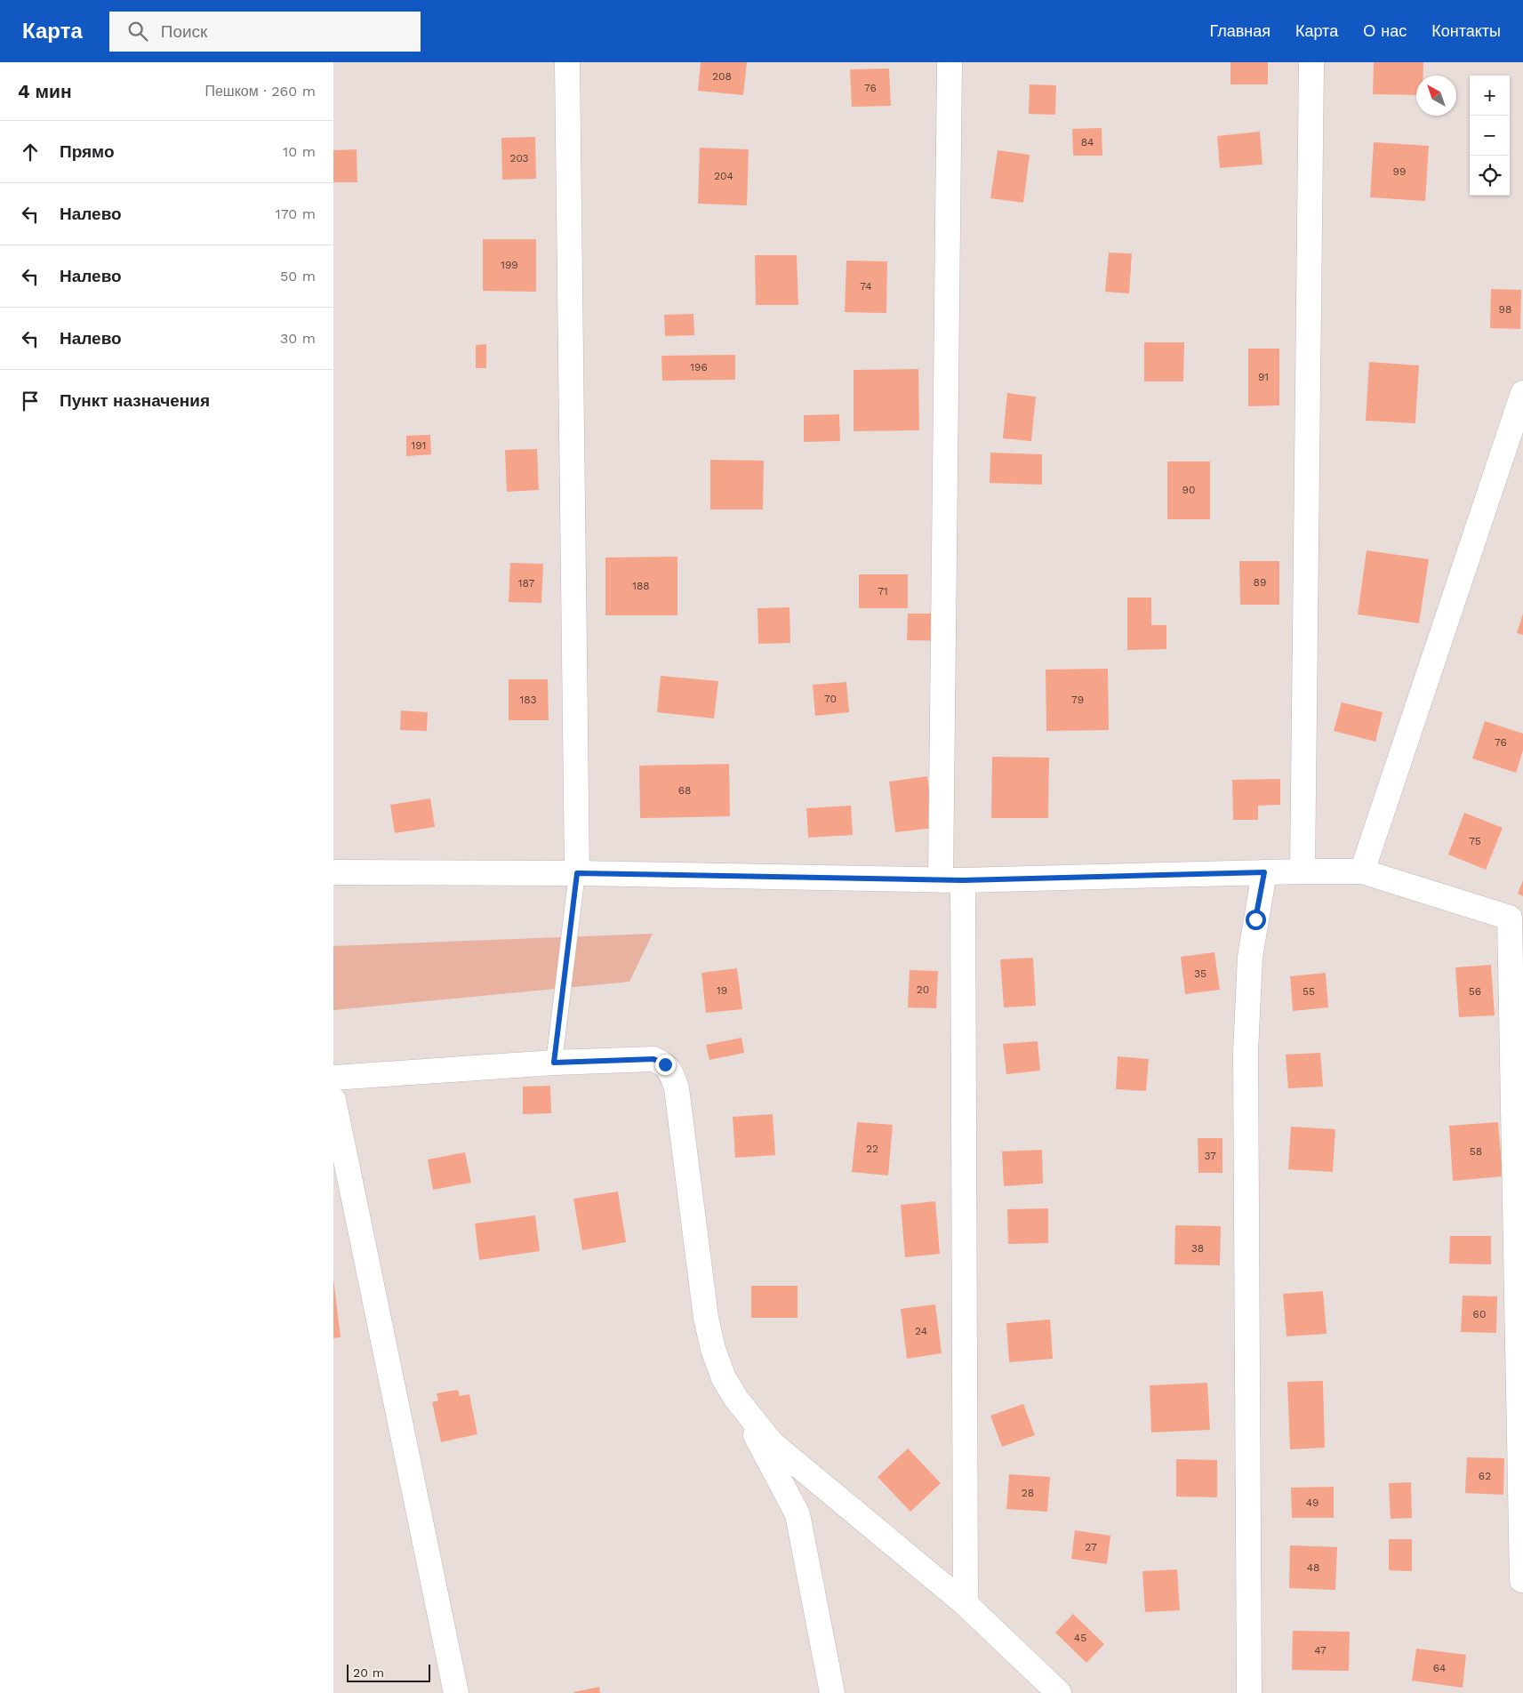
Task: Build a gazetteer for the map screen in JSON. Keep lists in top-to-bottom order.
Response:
{
  "house_numbers": [
    "208",
    "76",
    "84",
    "203",
    "99",
    "204",
    "199",
    "74",
    "98",
    "196",
    "91",
    "191",
    "90",
    "89",
    "187",
    "188",
    "71",
    "70",
    "183",
    "79",
    "76",
    "68",
    "75",
    "35",
    "20",
    "19",
    "55",
    "56",
    "22",
    "58",
    "37",
    "38",
    "60",
    "24",
    "62",
    "28",
    "49",
    "27",
    "48",
    "45",
    "47",
    "64"
  ],
  "scale_bar": "20 m",
  "north": "top left",
  "page": {
    "header": "Карта",
    "search": "Поиск",
    "nav": [
      "Главная",
      "Карта",
      "О нас",
      "Контакты"
    ],
    "heading": ["4 мин", "Пешком · 260 m"],
    "map_buttons": ["+", "−"],
    "list": [
      ["Прямо", "10 m"],
      ["Налево", "170 m"],
      ["Налево", "50 m"],
      ["Налево", "30 m"],
      "Пункт назначения"
    ],
    "scale": "20 m"
  }
}
